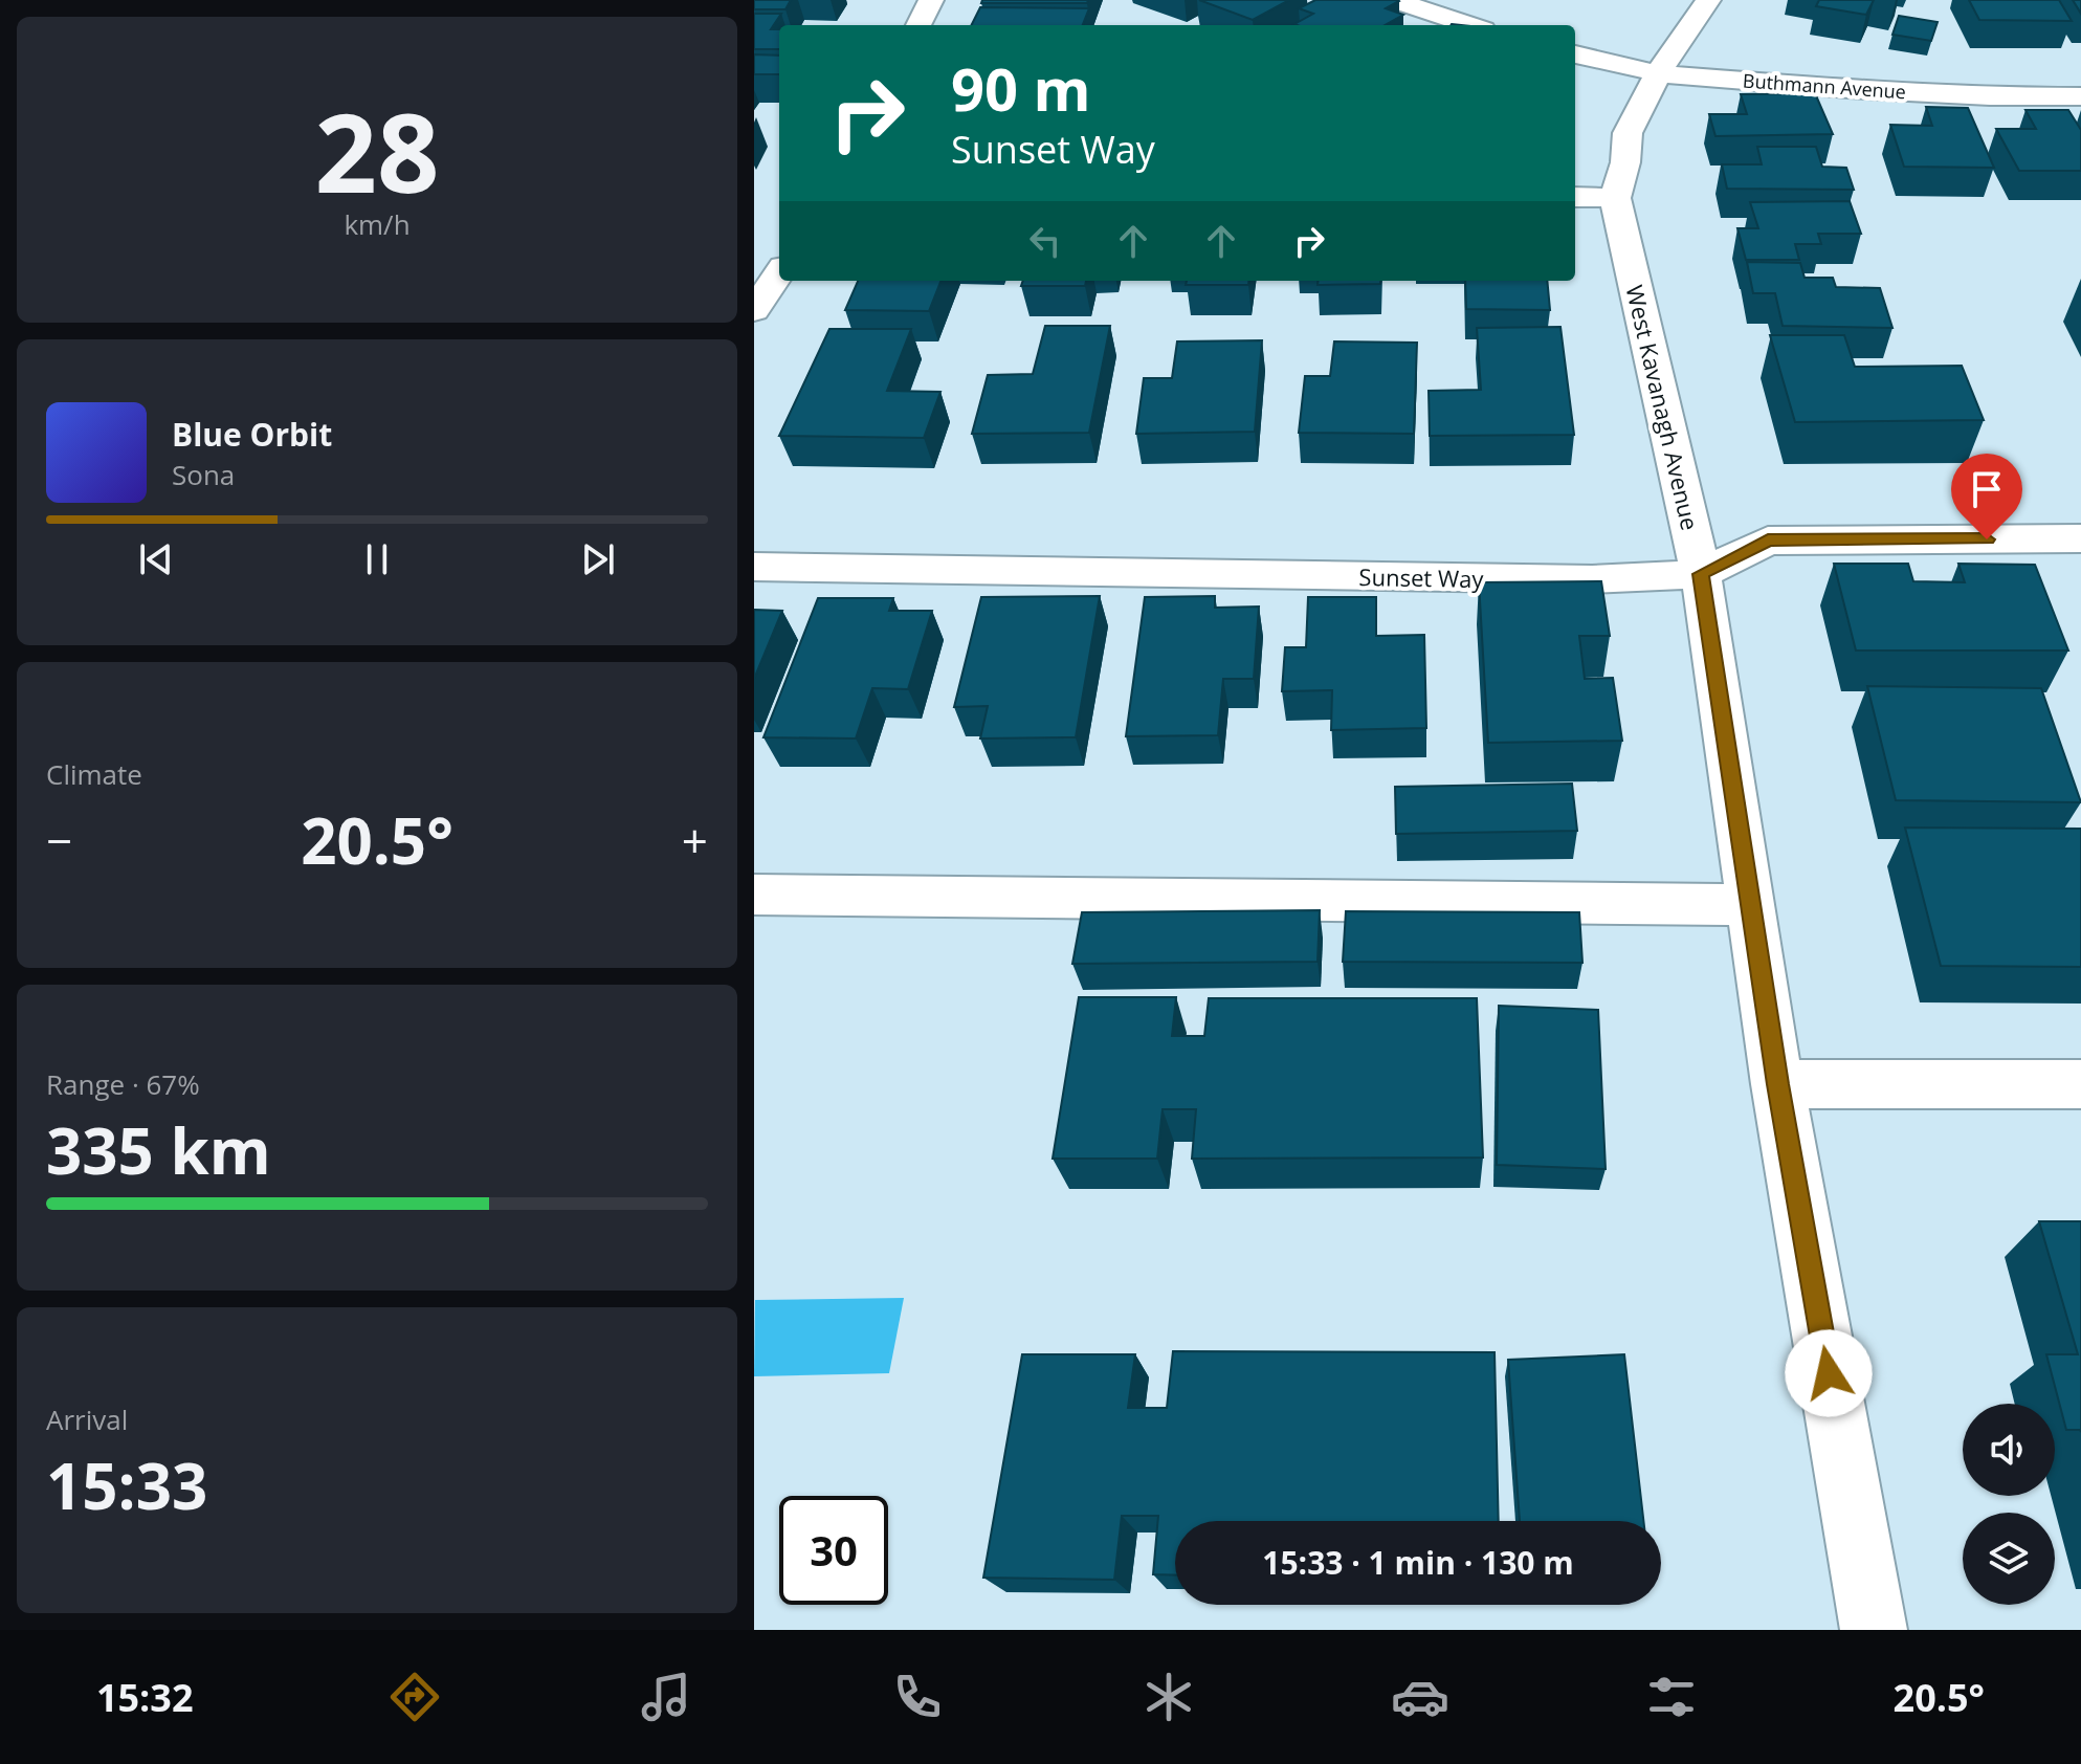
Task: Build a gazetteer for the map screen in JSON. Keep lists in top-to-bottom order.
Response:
{
  "streets": {
    "street": ["Buthmann Avenue", "West Kavanagh Avenue", "Sunset Way"]
  },
  "crossings": [
    ["Buthmann Avenue", "West Kavanagh Avenue"],
    ["West Kavanagh Avenue", "Sunset Way"]
  ],
  "page": {
    "tile": [
      ["28", "km/h"],
      "Climate",
      ["Range · 67%", "335 km"],
      ["Arrival", "15:33"]
    ],
    "turn": ["90 m", "Sunset Way"],
    "song": ["Blue Orbit", "Sona"],
    "heat": ["−", "20.5°", "+"],
    "limit": "30",
    "trip": "15:33 · 1 min · 130 m",
    "tabs": ["15:32", "20.5°"]
  }
}
